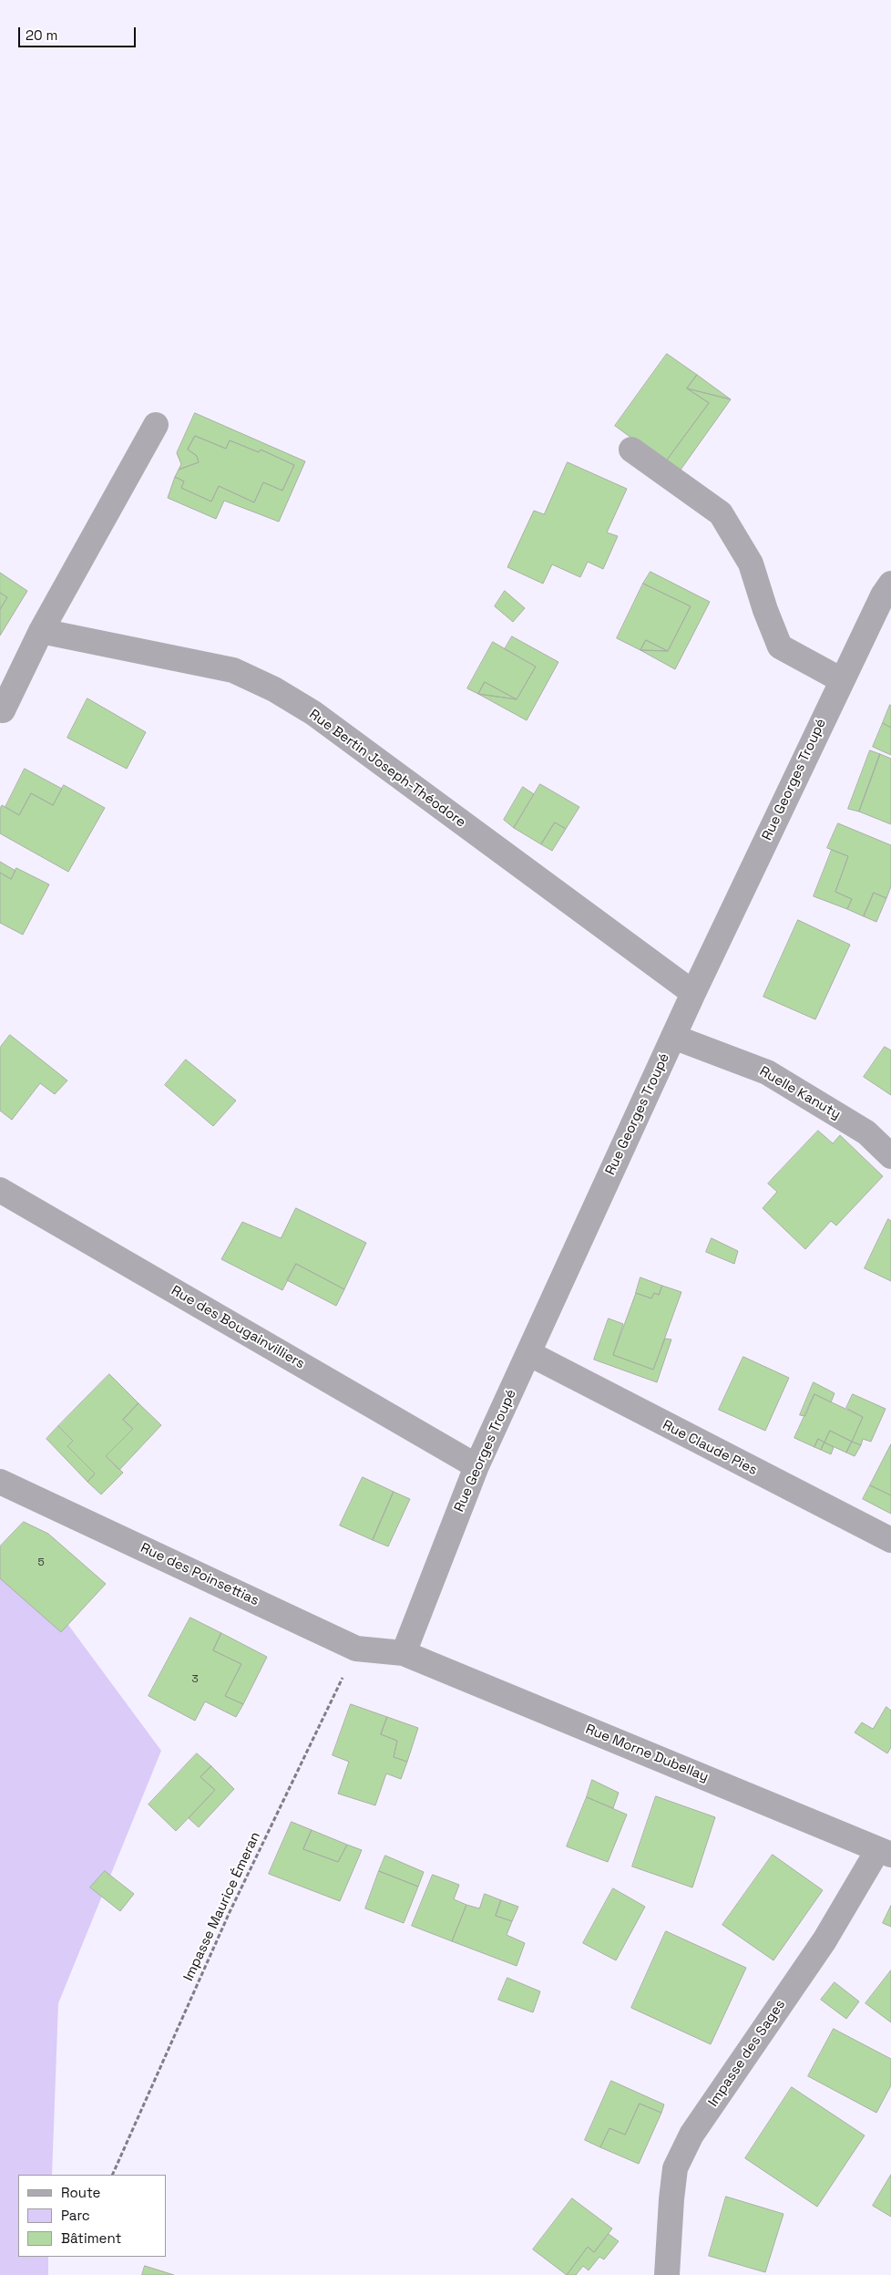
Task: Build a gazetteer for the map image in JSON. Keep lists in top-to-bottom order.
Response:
{
  "streets": {
    "street": [
      "Rue Bertin Joseph-Théodore",
      "Rue Georges Troupé",
      "Ruelle Kanuty",
      "Rue des Bougainvilliers",
      "Rue Claude Pies",
      "Rue des Poinsettias",
      "Rue Morne Dubellay",
      "Impasse des Sages"
    ],
    "path": ["Impasse Maurice Émeran"]
  },
  "crossings": [
    ["Rue Bertin Joseph-Théodore", "Rue Georges Troupé"],
    ["Rue Georges Troupé", "Ruelle Kanuty"],
    ["Rue Georges Troupé", "Rue des Bougainvilliers"],
    ["Rue Georges Troupé", "Rue Claude Pies"],
    ["Rue Georges Troupé", "Rue des Poinsettias"],
    ["Rue Georges Troupé", "Rue Morne Dubellay"],
    ["Rue des Poinsettias", "Rue Morne Dubellay"],
    ["Rue des Poinsettias", "Impasse Maurice Émeran"],
    ["Rue Morne Dubellay", "Impasse des Sages"]
  ],
  "house_numbers": ["5", "3"],
  "legend": ["Route", "Parc", "Bâtiment"],
  "scale_bar": "20 m"
}
